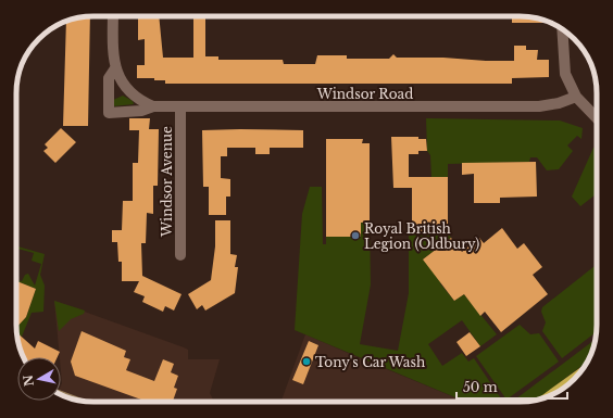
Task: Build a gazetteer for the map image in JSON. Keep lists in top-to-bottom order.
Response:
{
  "streets": {
    "street": ["Windsor Road", "Windsor Avenue"]
  },
  "crossings": [
    ["Windsor Road", "Windsor Avenue"]
  ],
  "places": ["Royal British Legion (Oldbury)", "Tony's Car Wash"],
  "scale_bar": "50 m",
  "north": "left"
}
